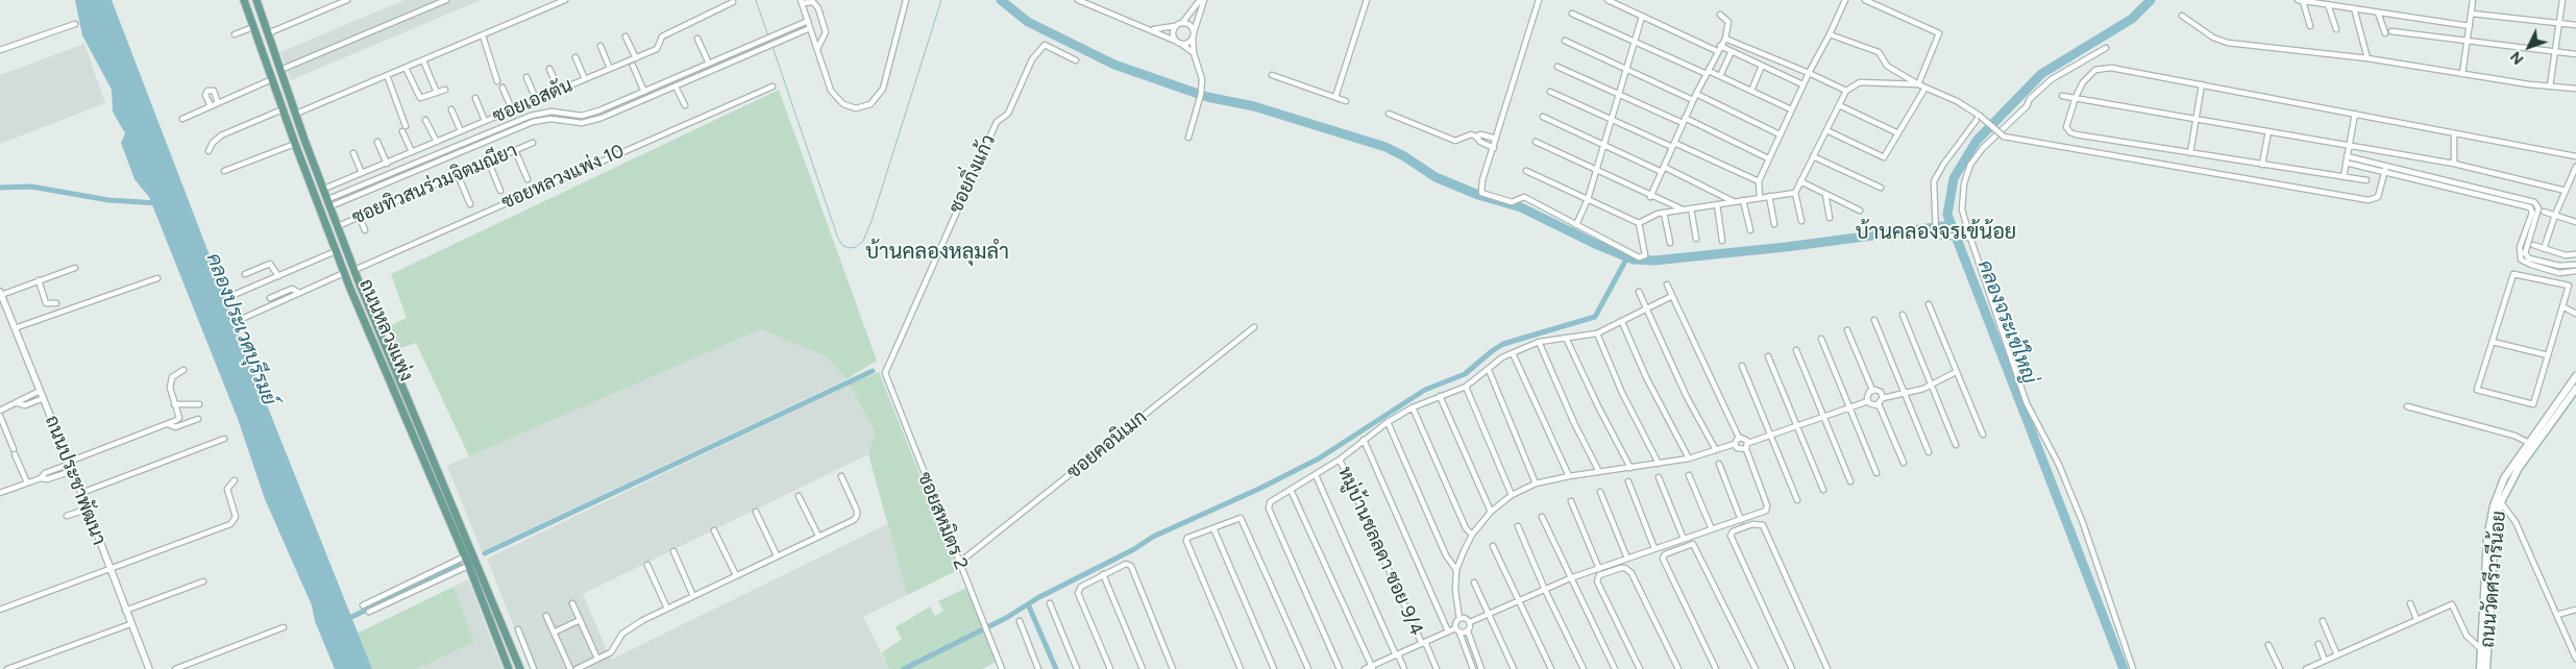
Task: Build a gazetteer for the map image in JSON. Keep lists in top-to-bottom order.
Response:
{
  "streets": {
    "main road": ["ถนนหลวงแพ่ง", "ถนนวัดศรีวารีน้อย"],
    "street": [
      "ซอยเอสตัน",
      "ซอยกิ่งแก้ว",
      "ซอยหลวงแพ่ง 10",
      "ซอยทิวสนร่วมจิตมณียา",
      "ซอยคอนิเมก",
      "ถนนประชาพัฒนา",
      "ซอยสหมิตร 2",
      "หมู่บ้านชลลดา ซอย 9/4"
    ]
  },
  "crossings": [
    ["ซอยเอสตัน", "ถนนหลวงแพ่ง"],
    ["ซอยกิ่งแก้ว", "ซอยสหมิตร 2"],
    ["ซอยหลวงแพ่ง 10", "ถนนหลวงแพ่ง"],
    ["ซอยทิวสนร่วมจิตมณียา", "ถนนหลวงแพ่ง"],
    ["ซอยคอนิเมก", "ซอยสหมิตร 2"]
  ],
  "districts": ["บ้านคลองจรเข้น้อย", "บ้านคลองหลุมลำ"],
  "water": ["คลองจระเข้ใหญ่", "คลองประเวศบุรีรมย์"],
  "north": "bottom left"
}
